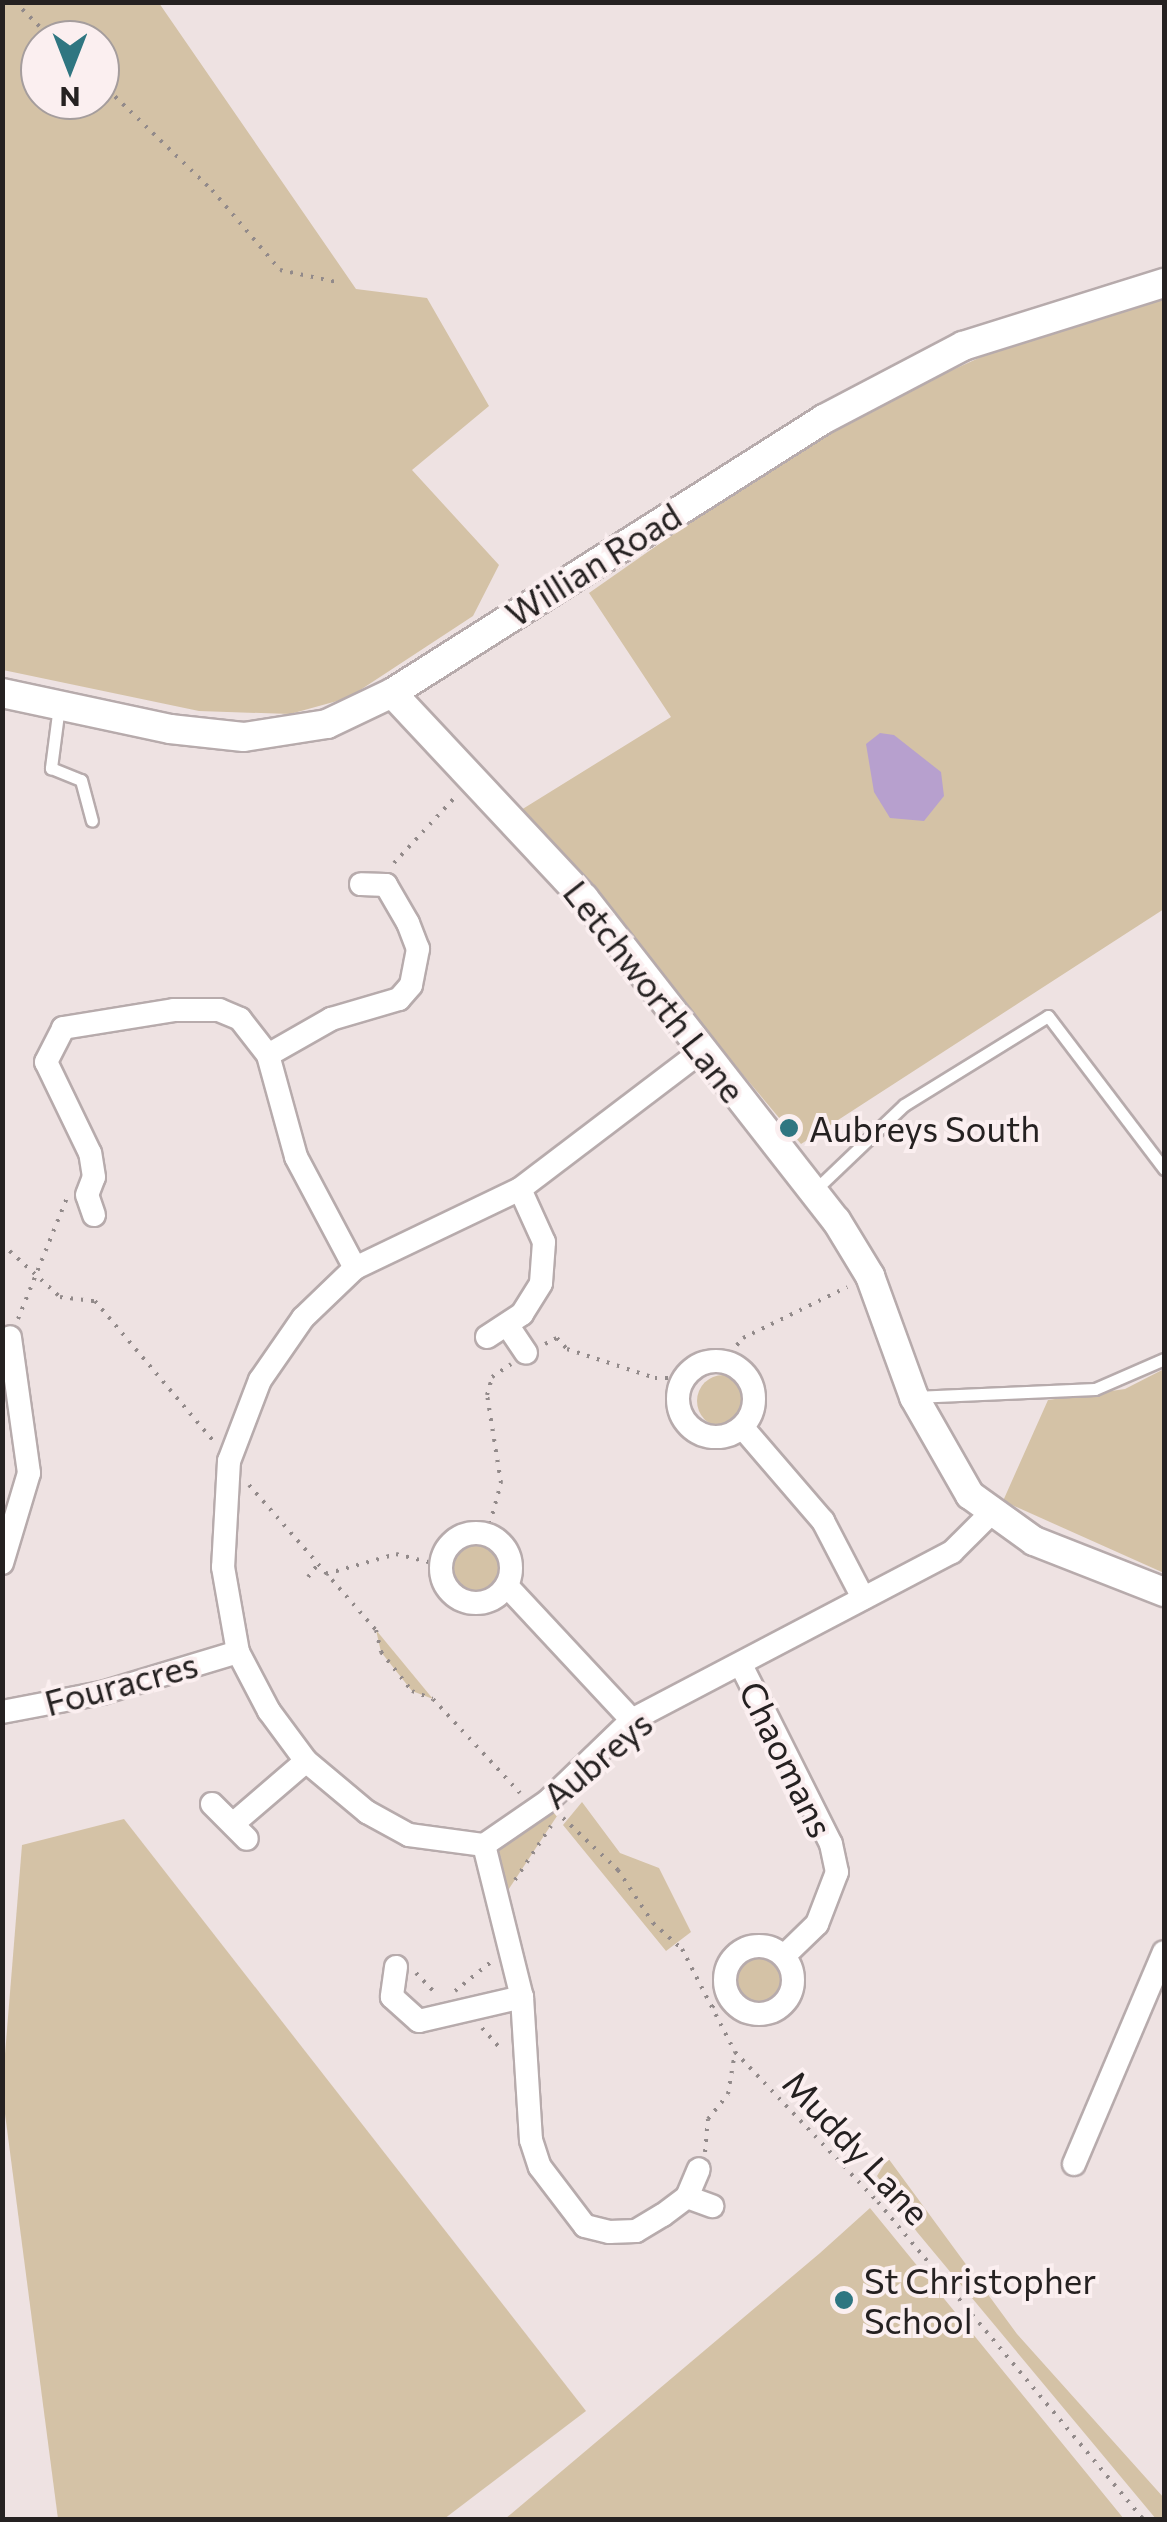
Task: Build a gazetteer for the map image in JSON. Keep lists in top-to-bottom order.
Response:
{
  "streets": {
    "street": [
      "Willian Road",
      "Letchworth Lane",
      "Fouracres",
      "Aubreys",
      "Chaomans"
    ],
    "path": ["Muddy Lane"]
  },
  "crossings": [
    ["Willian Road", "Letchworth Lane"],
    ["Letchworth Lane", "Aubreys"],
    ["Aubreys", "Chaomans"],
    ["Aubreys", "Muddy Lane"],
    ["Chaomans", "Muddy Lane"]
  ],
  "places": ["Aubreys South", "St Christopher School"],
  "north": "bottom"
}
